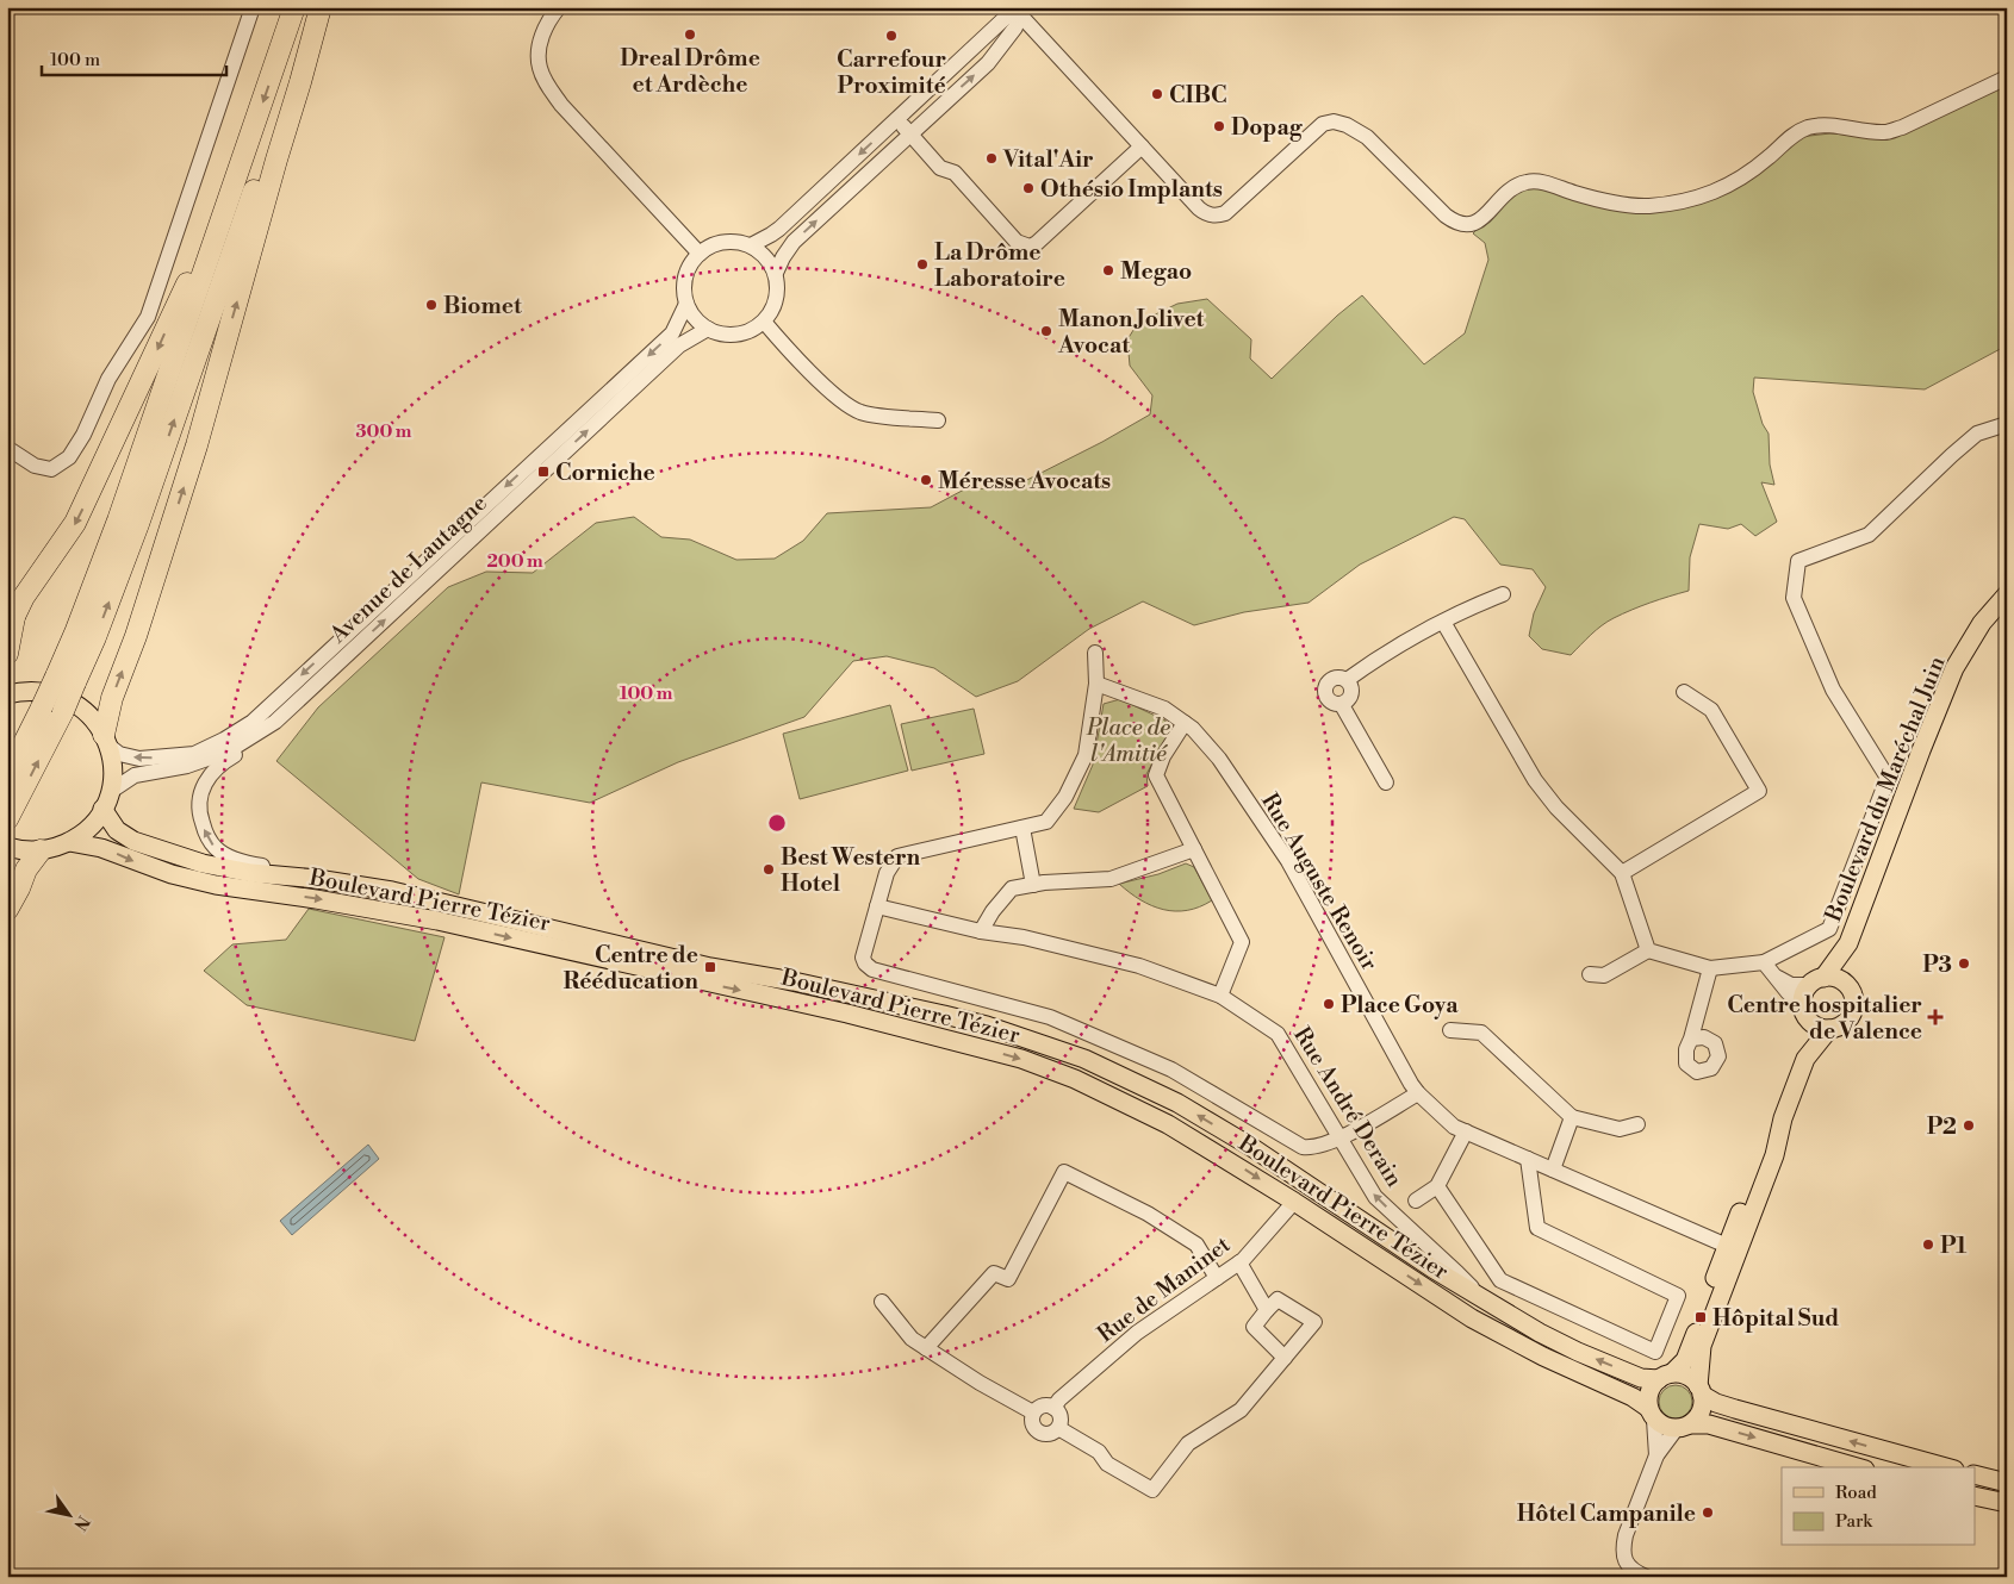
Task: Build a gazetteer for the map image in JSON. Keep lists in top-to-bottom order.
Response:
{
  "streets": {
    "main road": ["Boulevard du Maréchal Juin", "Boulevard Pierre Tézier"],
    "street": [
      "Avenue de Lautagne",
      "Rue Auguste Renoir",
      "Rue André Derain",
      "Rue de Maninet"
    ]
  },
  "crossings": [
    ["Boulevard du Maréchal Juin", "Rue Auguste Renoir"],
    ["Boulevard du Maréchal Juin", "Boulevard Pierre Tézier"],
    ["Boulevard Pierre Tézier", "Rue André Derain"],
    ["Boulevard Pierre Tézier", "Rue de Maninet"]
  ],
  "parks": ["Place de l'Amitié"],
  "places": {
    "other": [
      "Dreal Drôme et Ardèche",
      "Carrefour Proximité",
      "CIBC",
      "Dopag",
      "Vital'Air",
      "Othésio Implants",
      "La Drôme Laboratoire",
      "Megao",
      "Biomet",
      "Manon Jolivet Avocat",
      "Méresse Avocats",
      "Best Western Hotel",
      "P3",
      "Place Goya",
      "P2",
      "P1",
      "Hôtel Campanile"
    ],
    "transit": ["Corniche", "Centre de Rééducation", "Hôpital Sud"],
    "health": ["Centre hospitalier de Valence"]
  },
  "legend": ["Road", "Park"],
  "scale_bar": "100 m",
  "north": "bottom right",
  "rings": ["300 m", "200 m", "100 m"]
}
